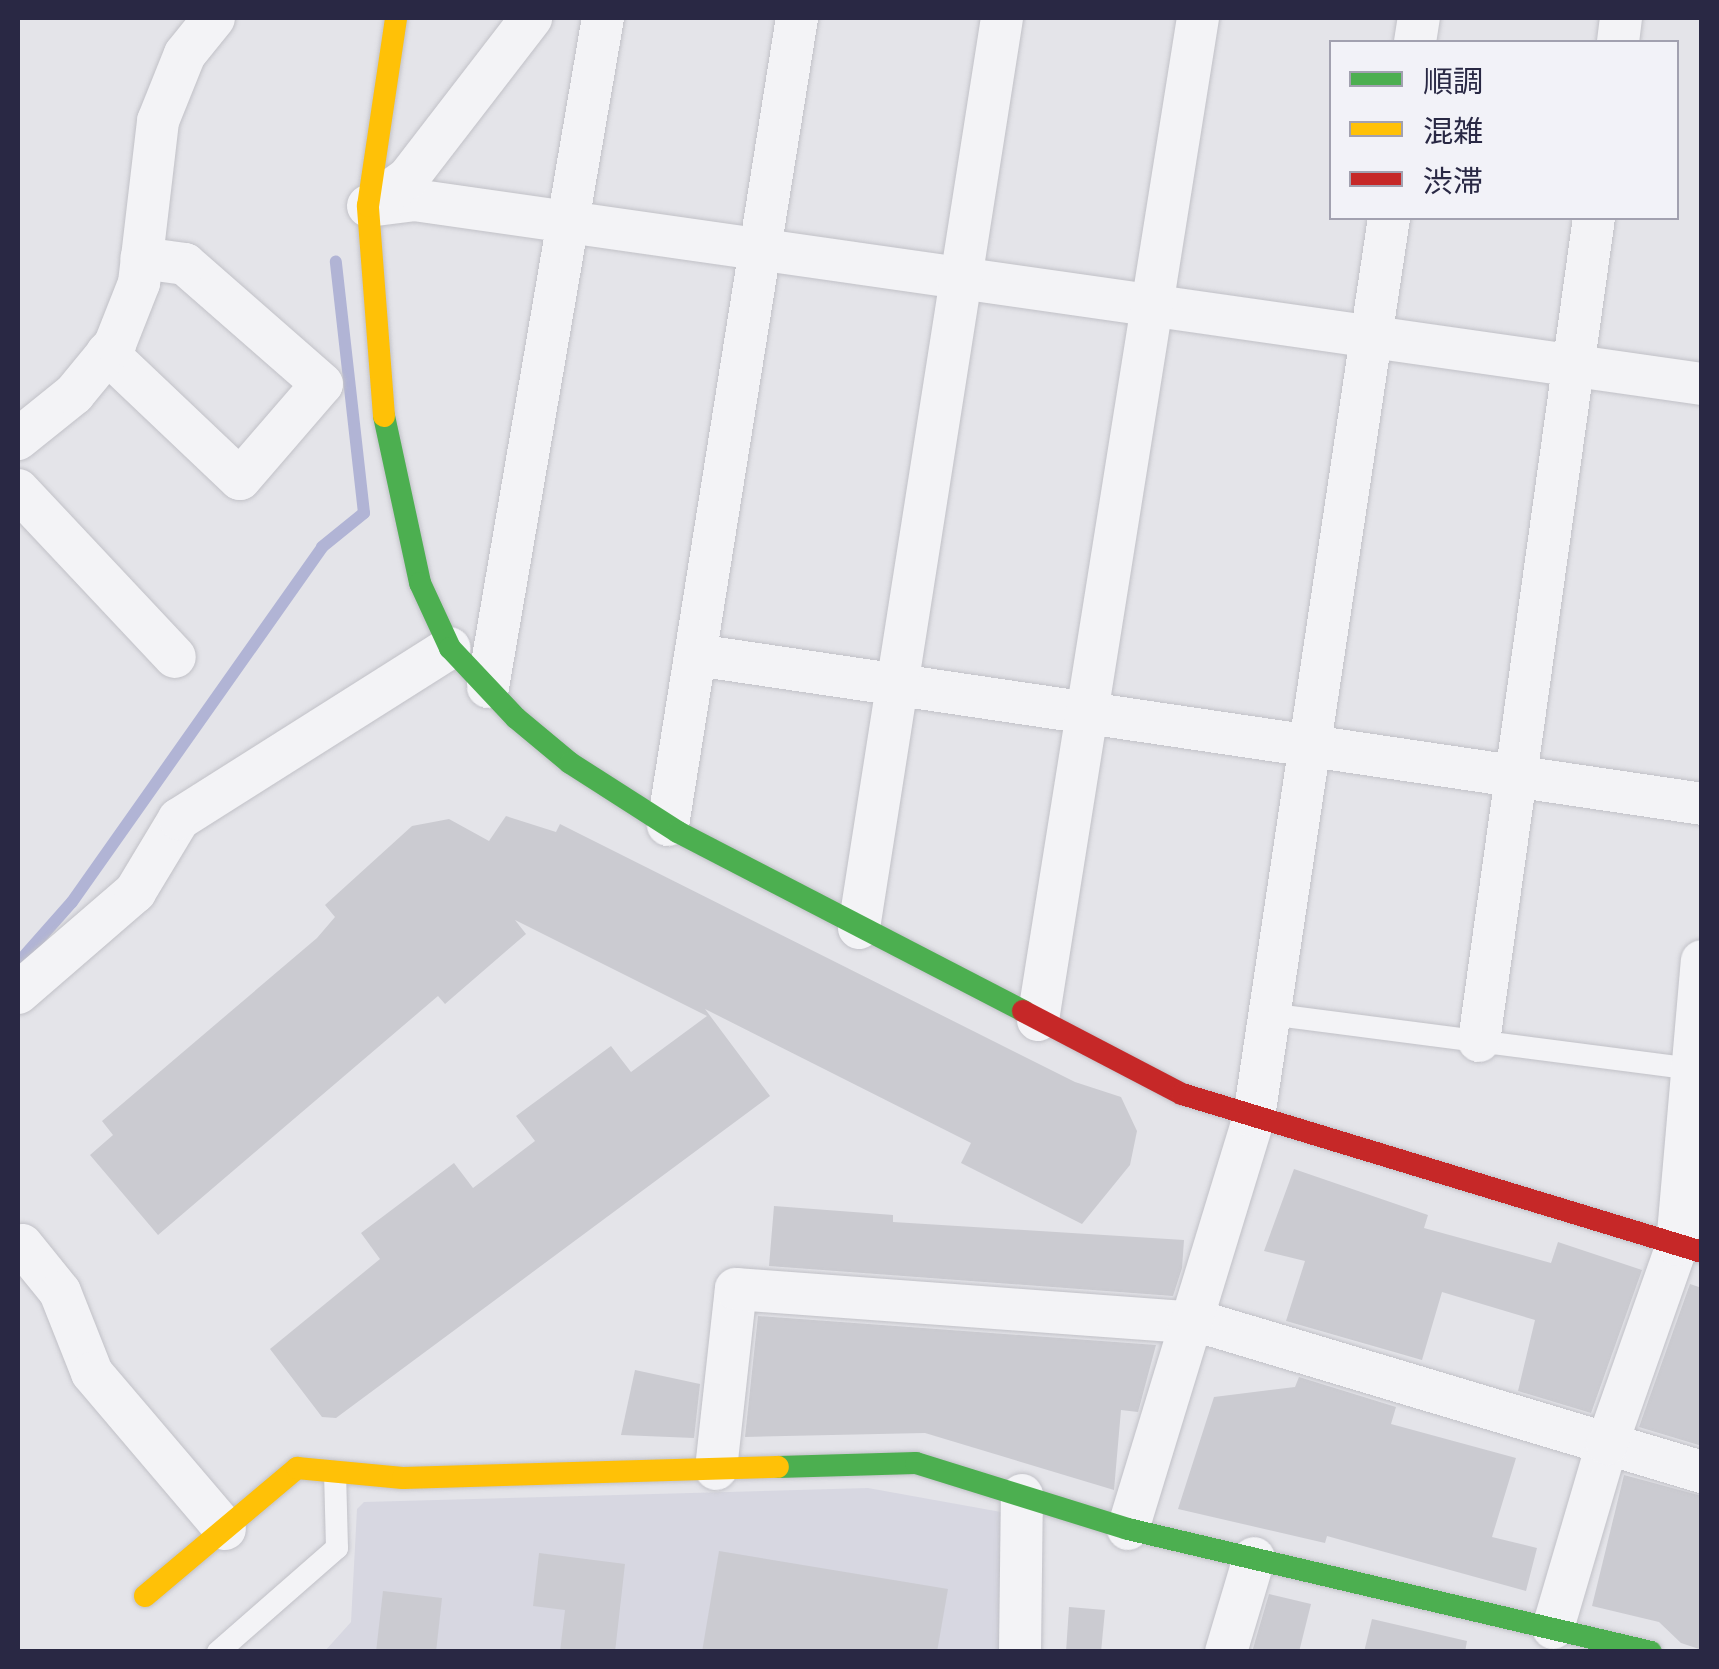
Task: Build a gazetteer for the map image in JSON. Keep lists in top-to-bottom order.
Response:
{
  "legend": ["順調", "混雑", "渋滞"]
}
